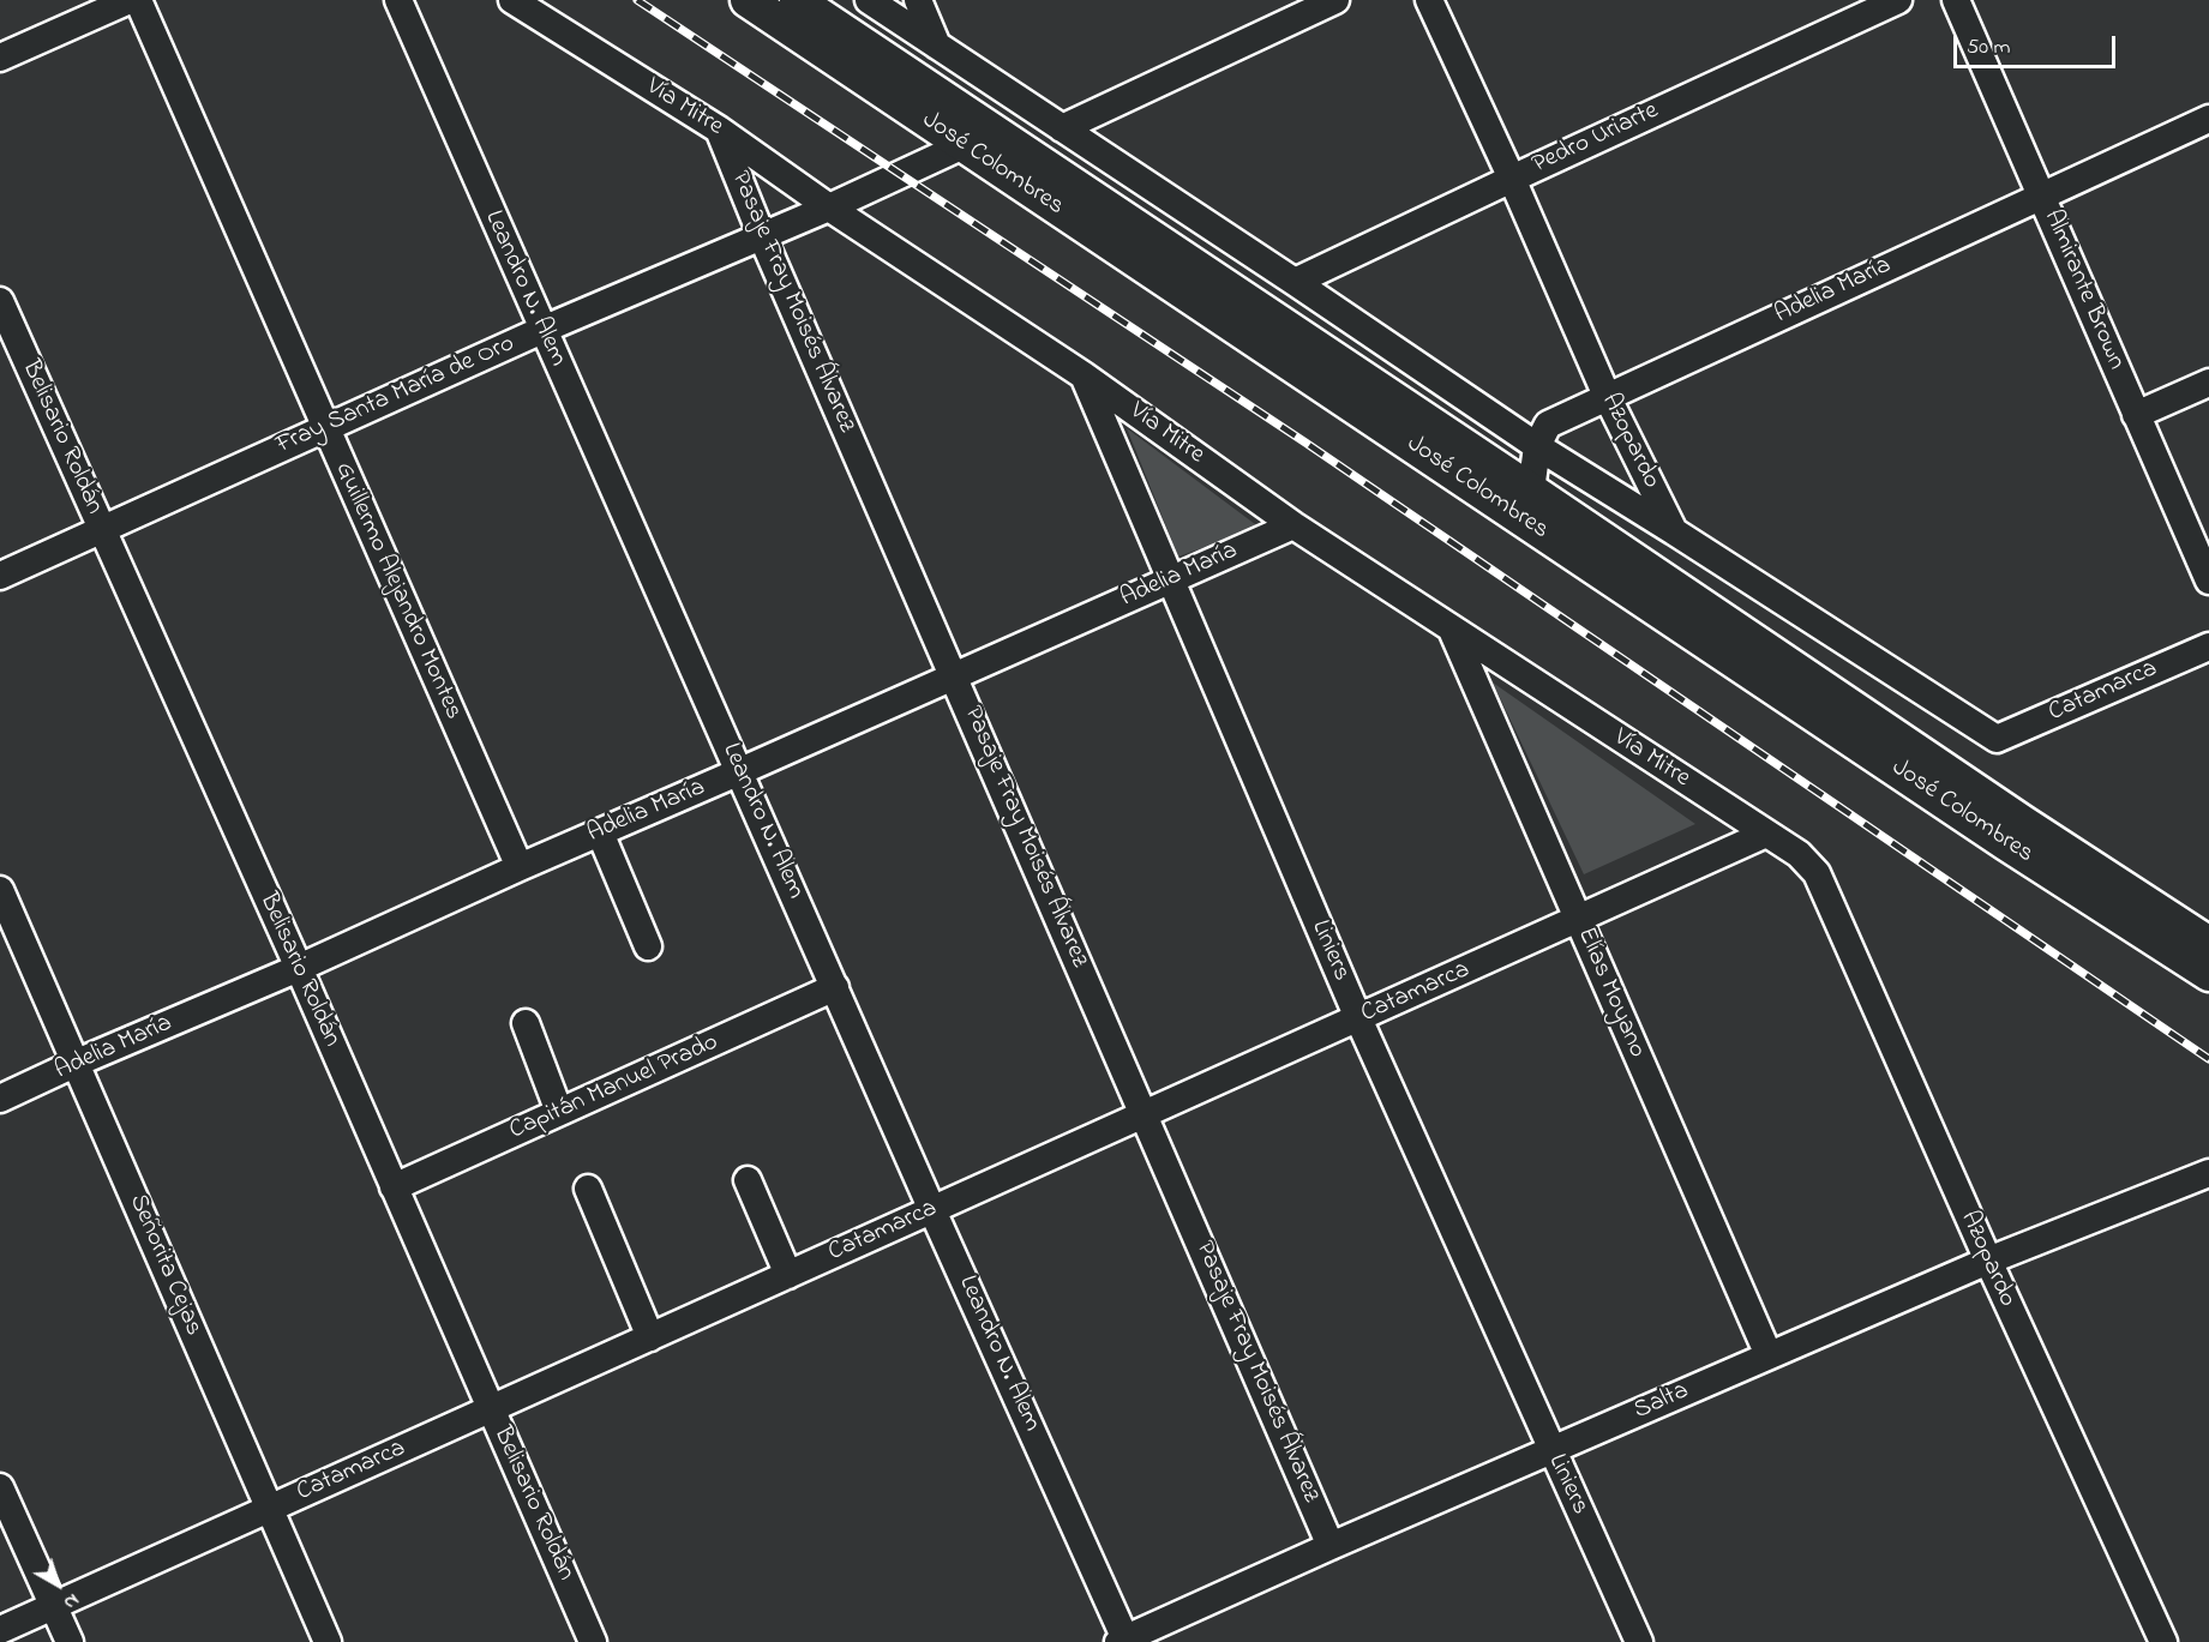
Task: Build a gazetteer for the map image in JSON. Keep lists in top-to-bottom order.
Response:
{
  "streets": {
    "main road": ["José Colombres"],
    "street": [
      "Vía Mitre",
      "Pedro Uriarte",
      "Leandro N. Alem",
      "Almirante Brown",
      "Adelia María",
      "Pasaje Fray Moisés Álvarez",
      "Fray Santa María de Oro",
      "Belisario Roldán",
      "Azopardo",
      "Guillermo Alejandro Montes",
      "Catamarca",
      "Liniers",
      "Elías Moyano",
      "Capitán Manuel Prado",
      "Señorita Cejas",
      "Salta"
    ]
  },
  "crossings": [
    ["Vía Mitre", "Adelia María"],
    ["Vía Mitre", "Pasaje Fray Moisés Álvarez"],
    ["Vía Mitre", "Fray Santa María de Oro"],
    ["Vía Mitre", "Azopardo"],
    ["Vía Mitre", "Catamarca"],
    ["Vía Mitre", "Liniers"],
    ["Vía Mitre", "Elías Moyano"],
    ["Pedro Uriarte", "Azopardo"],
    ["José Colombres", "Adelia María"],
    ["José Colombres", "Fray Santa María de Oro"],
    ["Leandro N. Alem", "Adelia María"],
    ["Leandro N. Alem", "Fray Santa María de Oro"],
    ["Leandro N. Alem", "Catamarca"],
    ["Leandro N. Alem", "Capitán Manuel Prado"],
    ["Leandro N. Alem", "Salta"],
    ["Almirante Brown", "Adelia María"],
    ["Adelia María", "Pasaje Fray Moisés Álvarez"],
    ["Adelia María", "Belisario Roldán"],
    ["Adelia María", "Azopardo"],
    ["Adelia María", "Guillermo Alejandro Montes"],
    ["Adelia María", "Liniers"],
    ["Adelia María", "Señorita Cejas"],
    ["Pasaje Fray Moisés Álvarez", "Fray Santa María de Oro"],
    ["Pasaje Fray Moisés Álvarez", "Catamarca"],
    ["Pasaje Fray Moisés Álvarez", "Salta"],
    ["Fray Santa María de Oro", "Belisario Roldán"],
    ["Fray Santa María de Oro", "Guillermo Alejandro Montes"],
    ["Belisario Roldán", "Catamarca"],
    ["Belisario Roldán", "Capitán Manuel Prado"],
    ["Azopardo", "Catamarca"],
    ["Azopardo", "Salta"],
    ["Catamarca", "Liniers"],
    ["Catamarca", "Elías Moyano"],
    ["Catamarca", "Señorita Cejas"],
    ["Liniers", "Salta"],
    ["Elías Moyano", "Salta"]
  ],
  "scale_bar": "50 m",
  "north": "bottom right"
}
